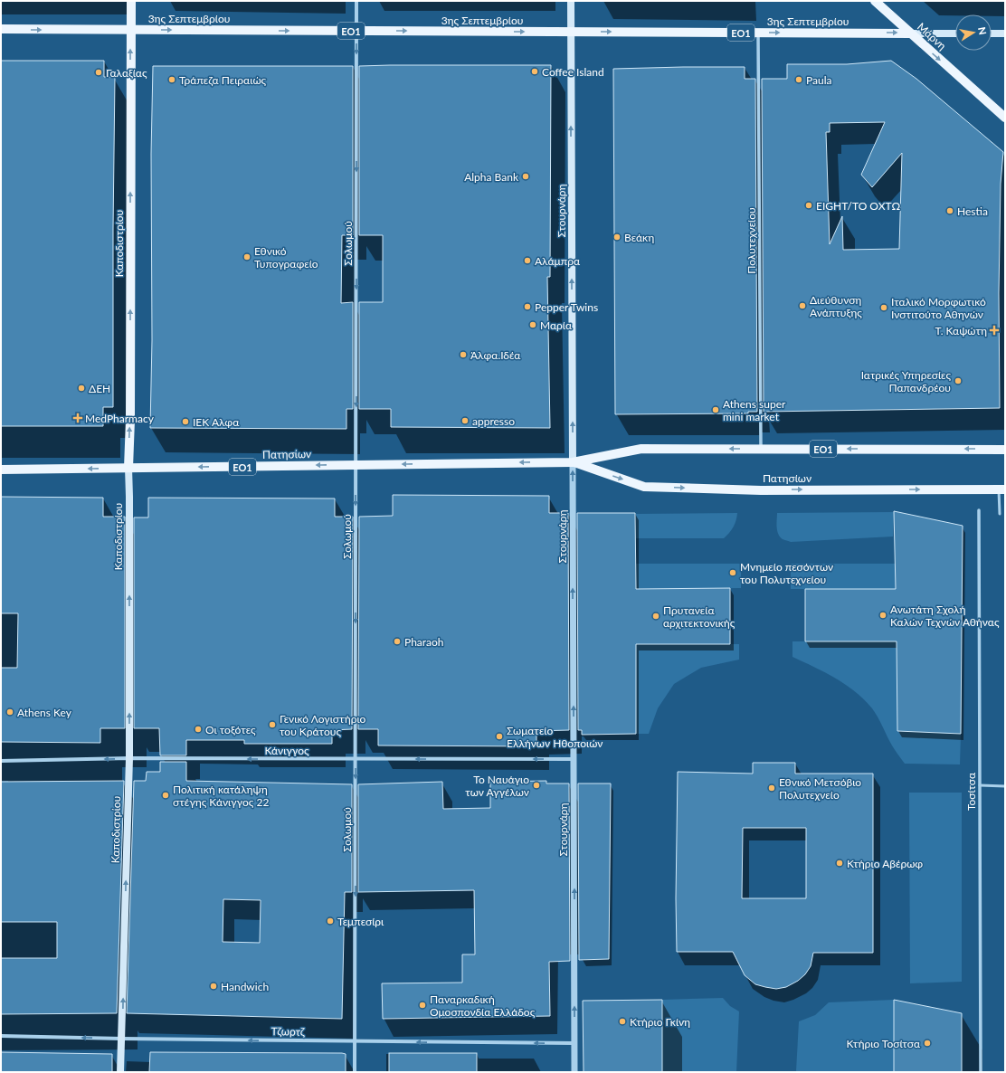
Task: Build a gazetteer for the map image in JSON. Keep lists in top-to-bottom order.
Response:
{
  "streets": {
    "main road": [
      "3ης Σεπτεμβρίου",
      "ΕΟ1",
      "Μάρνη",
      "Στουρνάρη",
      "Καποδιστρίου",
      "Πατησίων"
    ],
    "street": [
      "Πολυτεχνείου",
      "Σολωμού",
      "Κάνιγγος",
      "Τοσίτσα",
      "Τζωρτζ"
    ]
  },
  "crossings": [
    ["3ης Σεπτεμβρίου", "Μάρνη"],
    ["3ης Σεπτεμβρίου", "Στουρνάρη"],
    ["3ης Σεπτεμβρίου", "Πολυτεχνείου"],
    ["3ης Σεπτεμβρίου", "Καποδιστρίου"],
    ["3ης Σεπτεμβρίου", "Σολωμού"],
    ["Στουρνάρη", "Πατησίων"],
    ["Στουρνάρη", "Κάνιγγος"],
    ["Στουρνάρη", "Τζωρτζ"],
    ["Πολυτεχνείου", "Πατησίων"],
    ["Καποδιστρίου", "Πατησίων"],
    ["Καποδιστρίου", "Κάνιγγος"],
    ["Καποδιστρίου", "Τζωρτζ"],
    ["Σολωμού", "Πατησίων"],
    ["Σολωμού", "Κάνιγγος"],
    ["Σολωμού", "Τζωρτζ"]
  ],
  "one_way": [
    "3ης Σεπτεμβρίου",
    "Μάρνη",
    "Στουρνάρη",
    "Καποδιστρίου",
    "Σολωμού",
    "Κάνιγγος",
    "Τζωρτζ"
  ],
  "places": {
    "other": [
      "Coffee Island",
      "Γαλαξίας",
      "Τράπεζα Πειραιώς",
      "Paula",
      "Alpha Bank",
      "EIGHT/TO OXTΩ",
      "Hestia",
      "Βεάκη",
      "Εθνικό Τυπογραφείο",
      "Αλάμπρα",
      "Διεύθυνση Ανάπτυξης",
      "Pepper Twins",
      "Ιταλικό Μορφωτικό Ινστιτούτο Αθηνών",
      "Μαρία",
      "Άλφα.Ιδέα",
      "Ιατρικές Υπηρεσίες Παπανδρέου",
      "ΔΕΗ",
      "Athens super mini market",
      "appresso",
      "ΙΕΚ Άλφα",
      "Μνημείο πεσόντων του Πολυτεχνείου",
      "Ανωτάτη Σχολή Καλών Τεχνών Αθήνας",
      "Πρυτανεία αρχιτεκτονικής",
      "Pharaoh",
      "Athens Key",
      "Γενικό Λογιστήριο του Κράτους",
      "Οι τοξότες",
      "Σωματείο Ελλήνων Ηθοποιών",
      "Το Ναυάγιο των Αγγέλων",
      "Εθνικό Μετσόβιο Πολυτεχνείο",
      "Πολιτική κατάληψη στέγης Κάνιγγος 22",
      "Κτήριο Αβέρωφ",
      "Τεμπεσίρι",
      "Handwich",
      "Παναρκαδική Ομοσπονδία Ελλάδος",
      "Κτήριο Γκίνη",
      "Κτήριο Τοσίτσα"
    ],
    "health": ["Τ. Καψώτη", "MedPharmacy"]
  },
  "north": "right"
}
